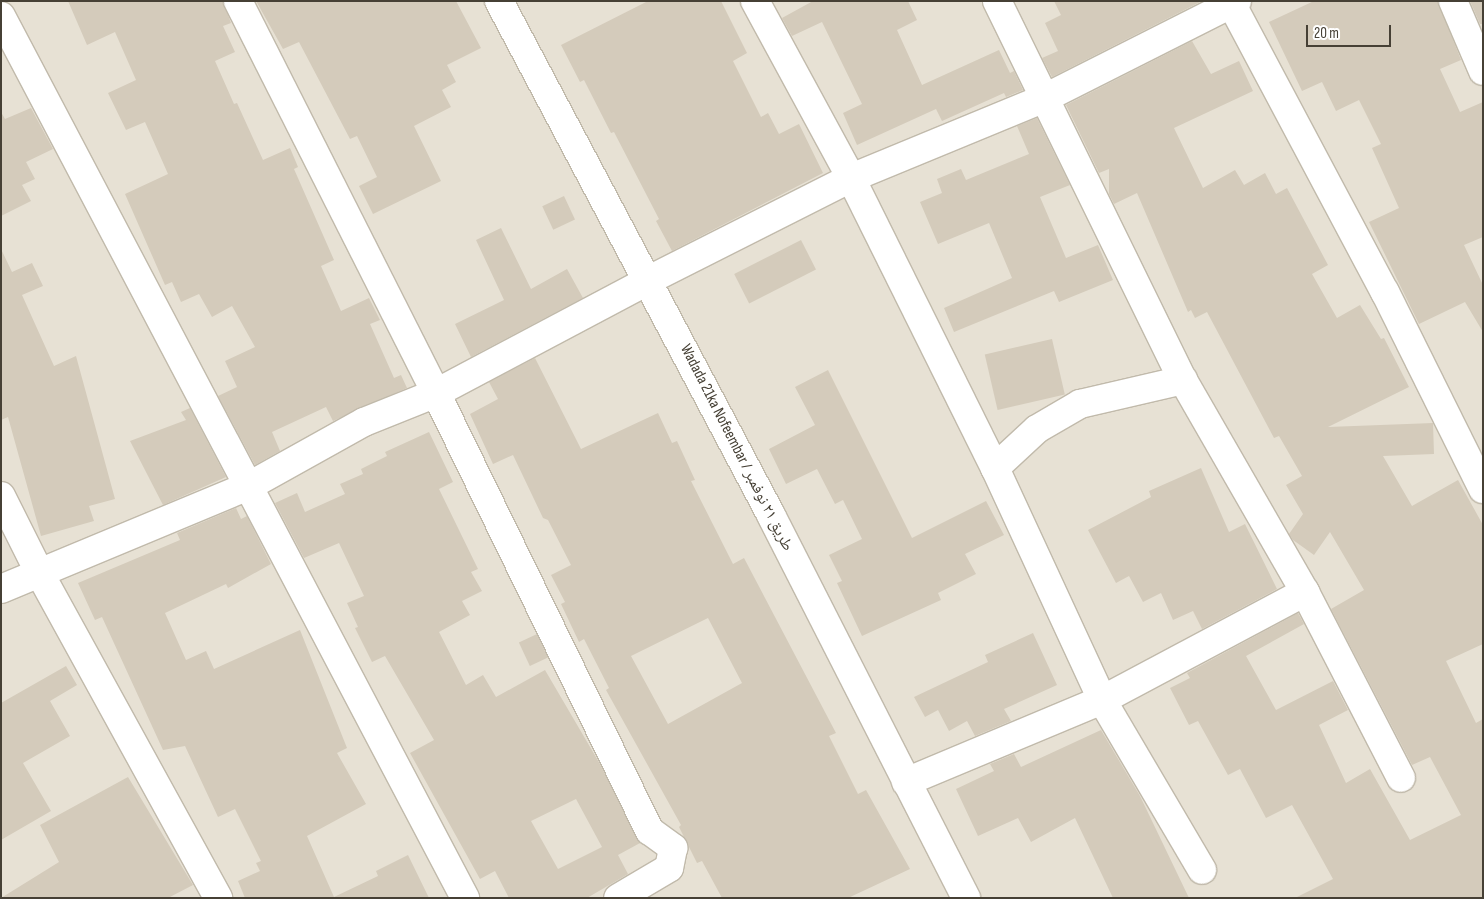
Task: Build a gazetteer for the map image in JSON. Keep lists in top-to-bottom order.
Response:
{
  "streets": {
    "street": ["Wadada 21ka Nofeembar / طريق ٢١ نوفمبر"]
  },
  "scale_bar": "20 m"
}
